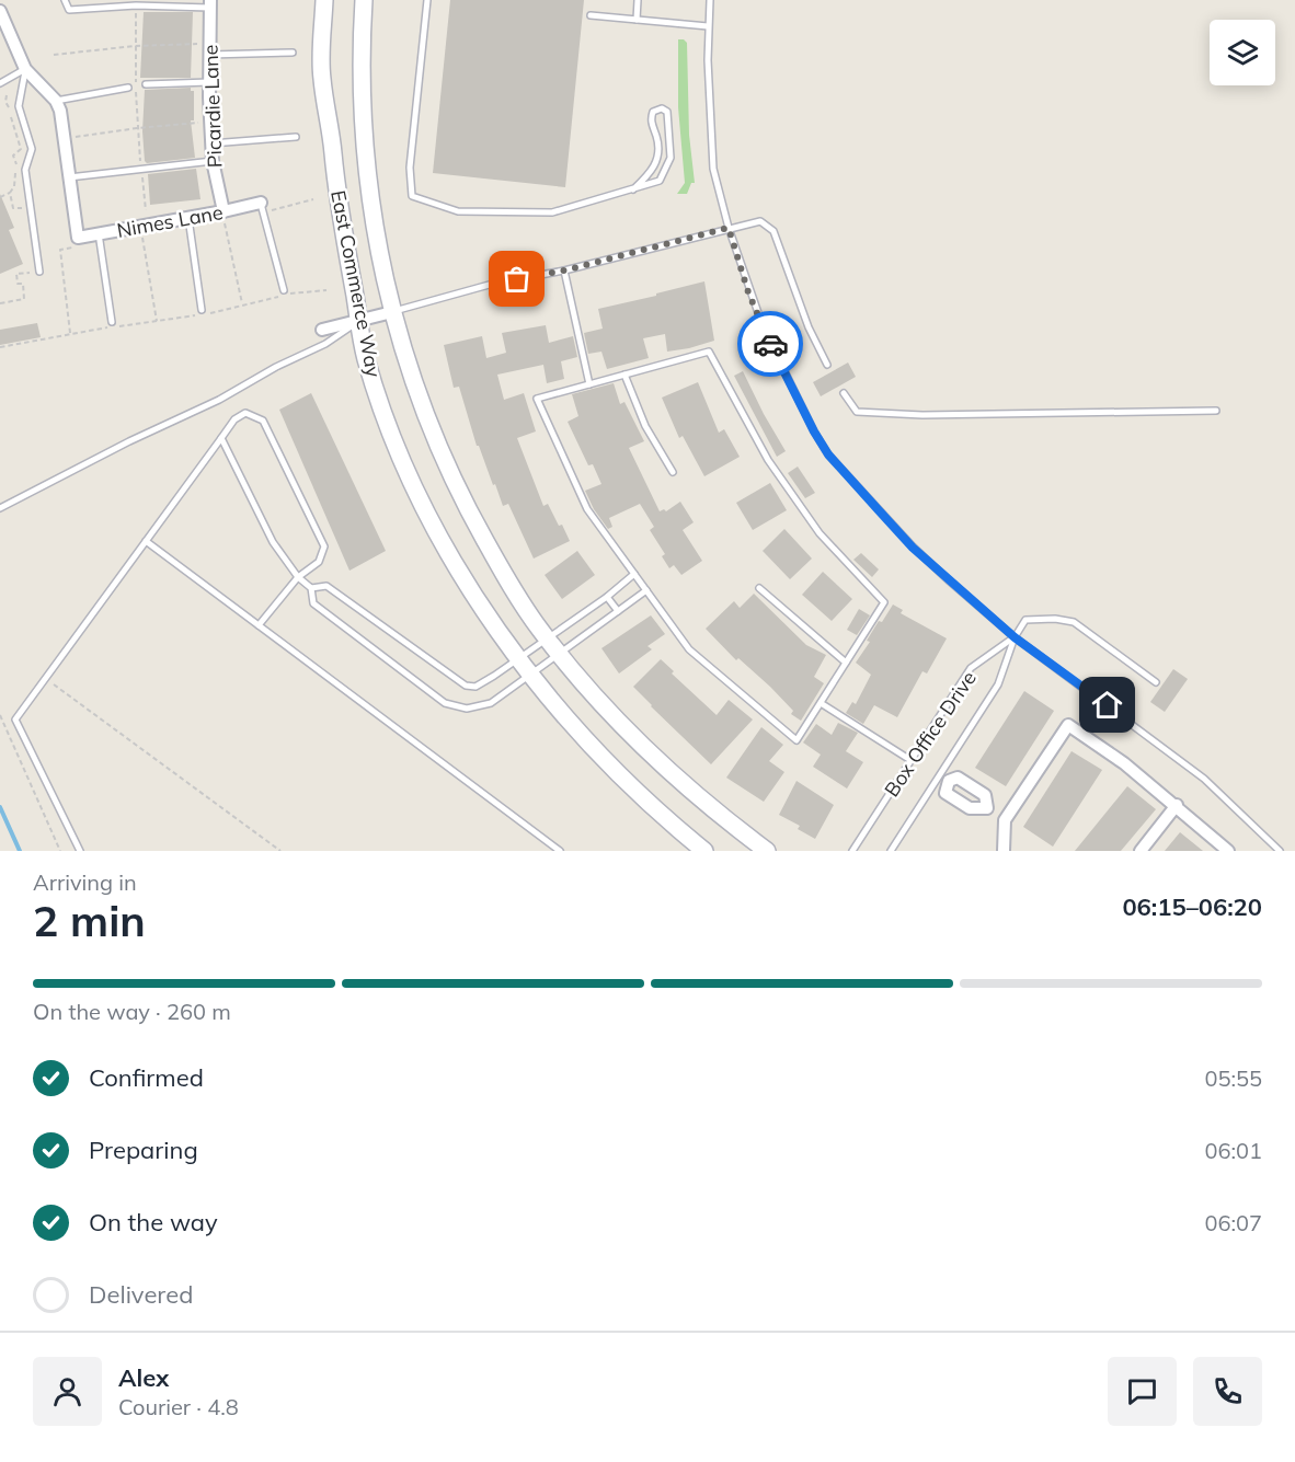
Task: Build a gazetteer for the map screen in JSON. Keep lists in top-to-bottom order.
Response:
{
  "streets": {
    "main road": ["East Commerce Way"],
    "street": ["Picardie Lane", "Nimes Lane"],
    "lane": ["Box Office Drive"]
  },
  "crossings": [
    ["Picardie Lane", "Nimes Lane"]
  ],
  "page": {
    "heading": ["2 min", "Arriving in", "06:15–06:20"],
    "panel": ["Alex", "Courier · 4.8"],
    "bar": "On the way · 260 m",
    "list": [
      ["Confirmed", "05:55"],
      ["Preparing", "06:01"],
      ["On the way", "06:07"],
      "Delivered"
    ]
  }
}
